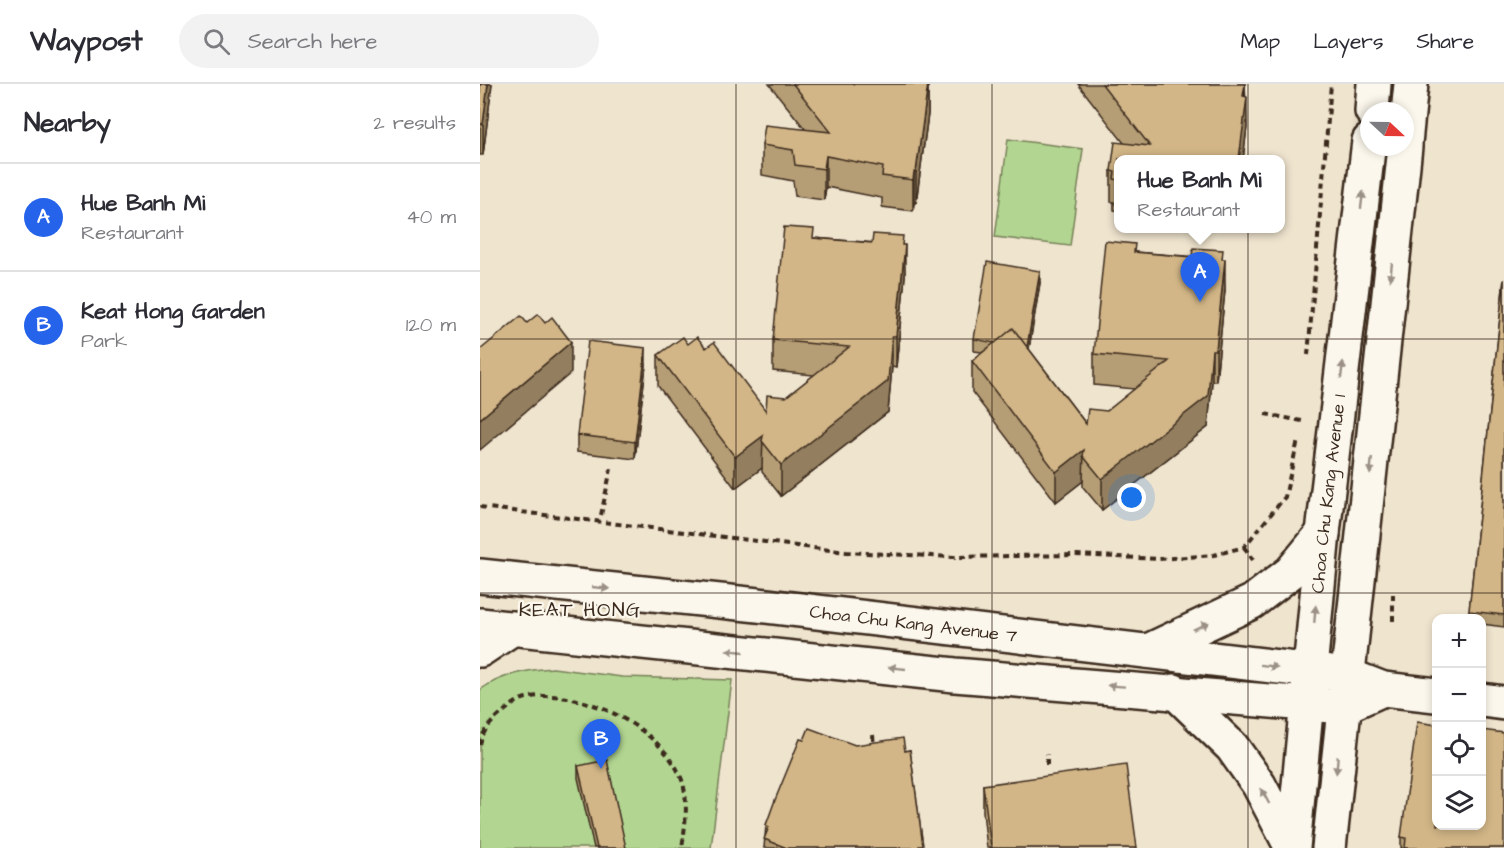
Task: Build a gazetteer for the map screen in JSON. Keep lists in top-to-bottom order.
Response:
{
  "streets": {
    "street": ["Choa Chu Kang Avenue 1", "Choa Chu Kang Avenue 7"]
  },
  "crossings": [
    ["Choa Chu Kang Avenue 1", "Choa Chu Kang Avenue 7"]
  ],
  "districts": ["KEAT HONG"],
  "north": "right",
  "page": {
    "header": "Waypost",
    "search": "Search here",
    "nav": ["Map", "Layers", "Share"],
    "heading": ["Nearby", "2 results"],
    "popup": ["Hue Banh Mi", "Restaurant"],
    "list": [
      {
        "mark": "A",
        "name": "Hue Banh Mi",
        "note": "Restaurant",
        "value": "40 m"
      },
      {
        "mark": "B",
        "name": "Keat Hong Garden",
        "note": "Park",
        "value": "120 m"
      }
    ],
    "pins": ["A", "B"],
    "map_buttons": ["+", "−"]
  }
}
